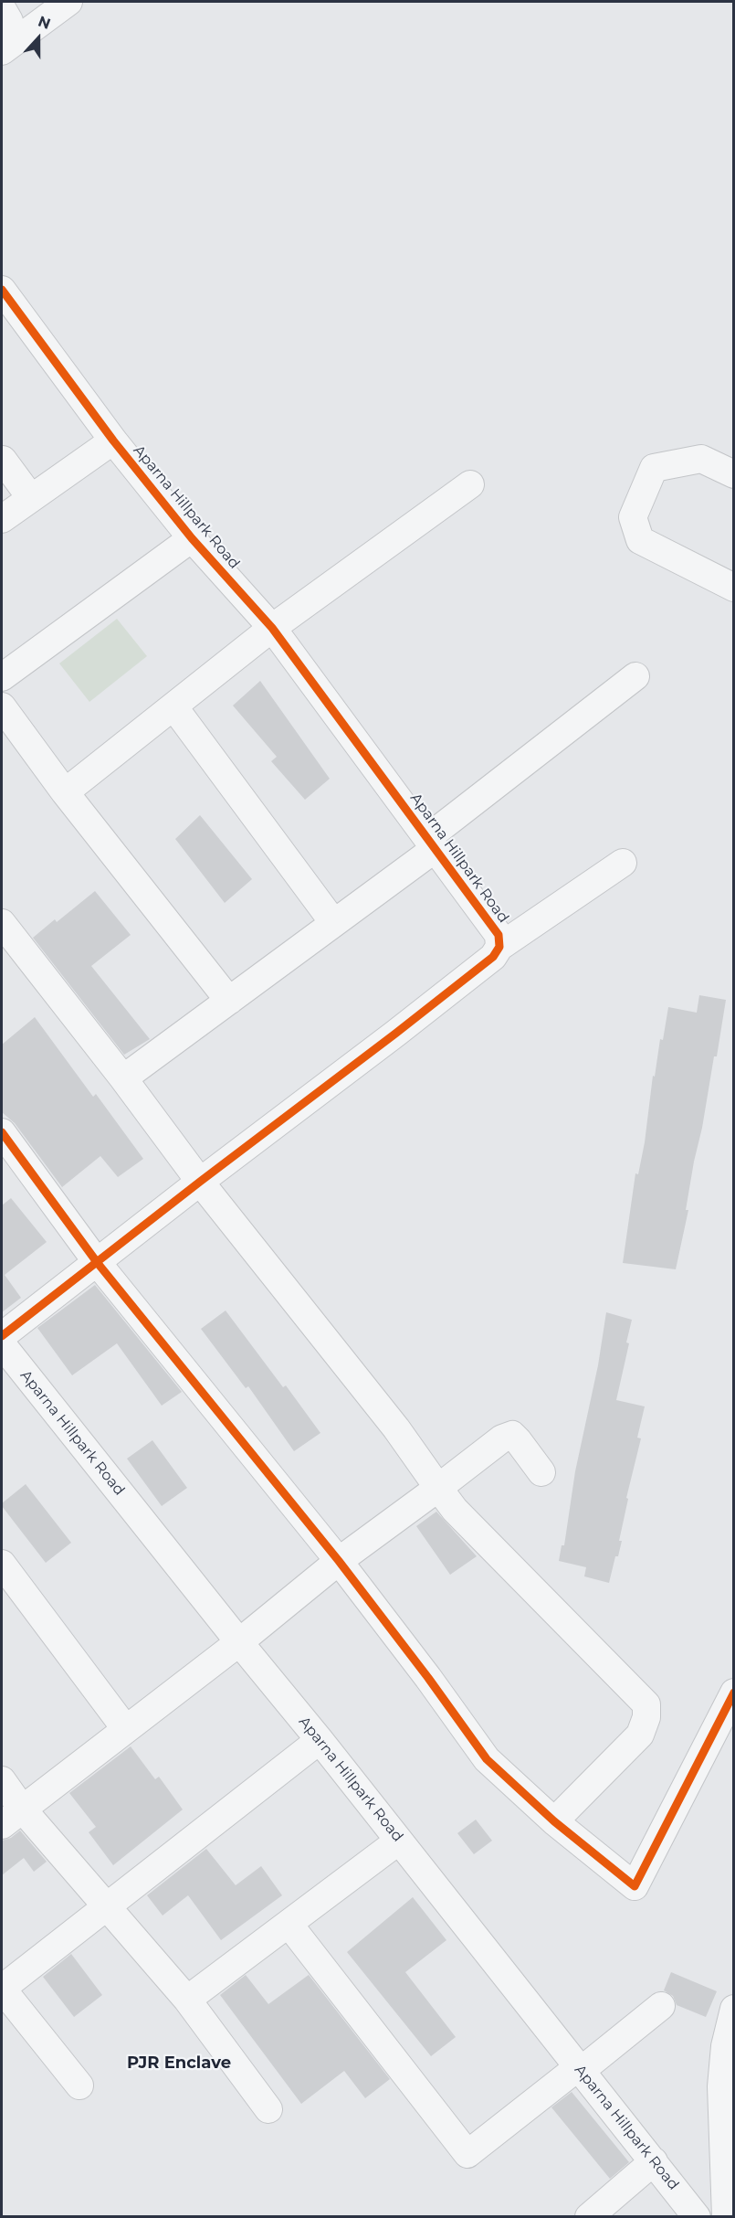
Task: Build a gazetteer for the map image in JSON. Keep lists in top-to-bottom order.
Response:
{
  "streets": {
    "street": ["Aparna Hillpark Road"]
  },
  "districts": ["PJR Enclave"],
  "north": "top"
}
